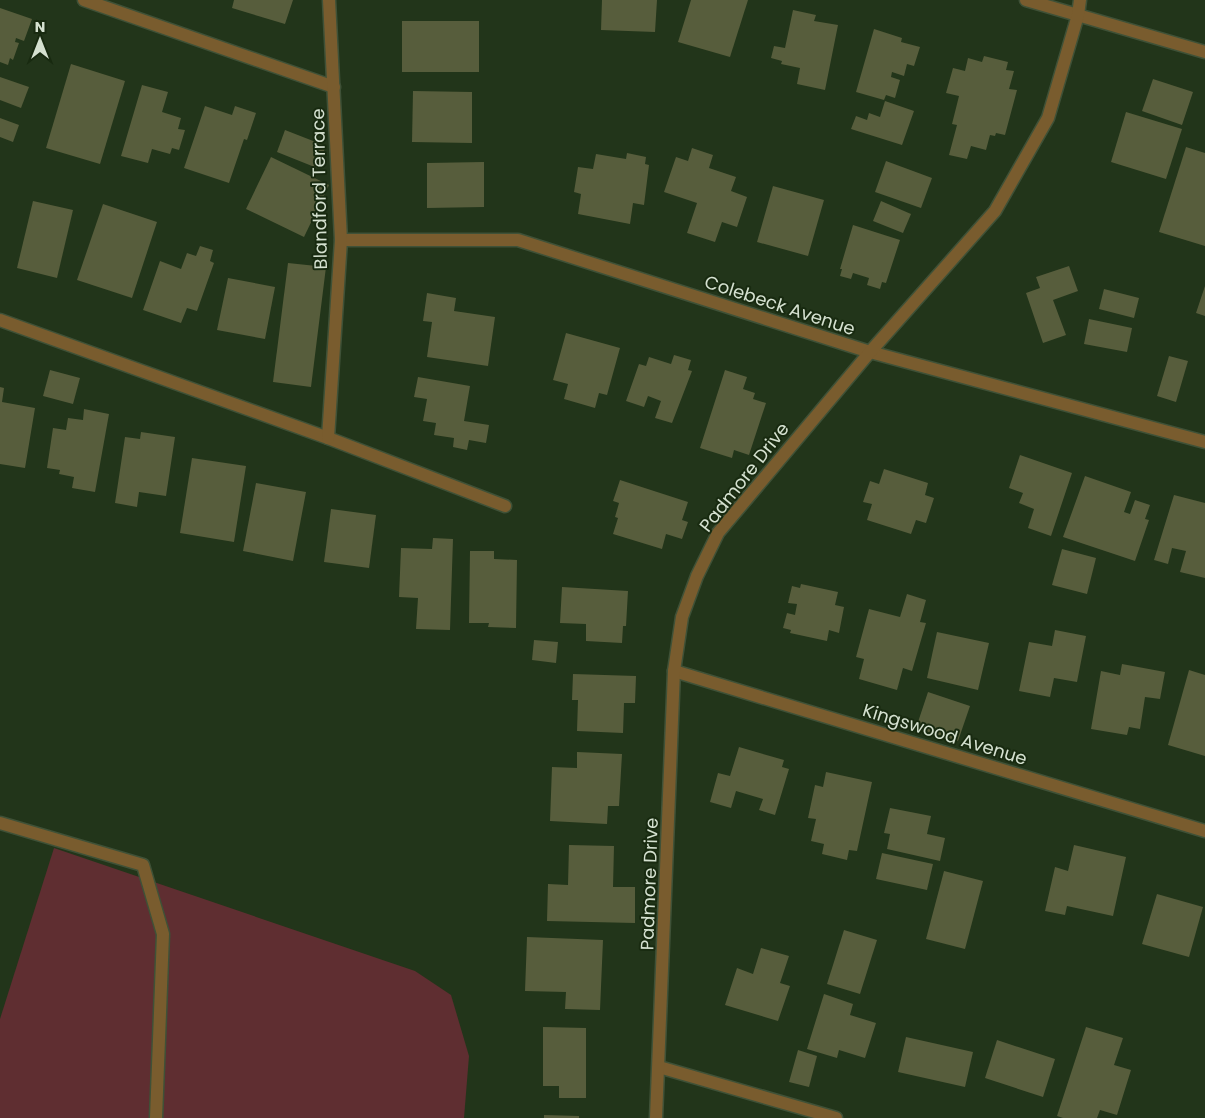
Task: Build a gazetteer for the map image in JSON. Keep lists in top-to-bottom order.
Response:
{
  "streets": {
    "street": [
      "Blandford Terrace",
      "Colebeck Avenue",
      "Padmore Drive",
      "Kingswood Avenue"
    ]
  },
  "crossings": [
    ["Blandford Terrace", "Colebeck Avenue"],
    ["Colebeck Avenue", "Padmore Drive"],
    ["Padmore Drive", "Kingswood Avenue"]
  ],
  "north": "top"
}
